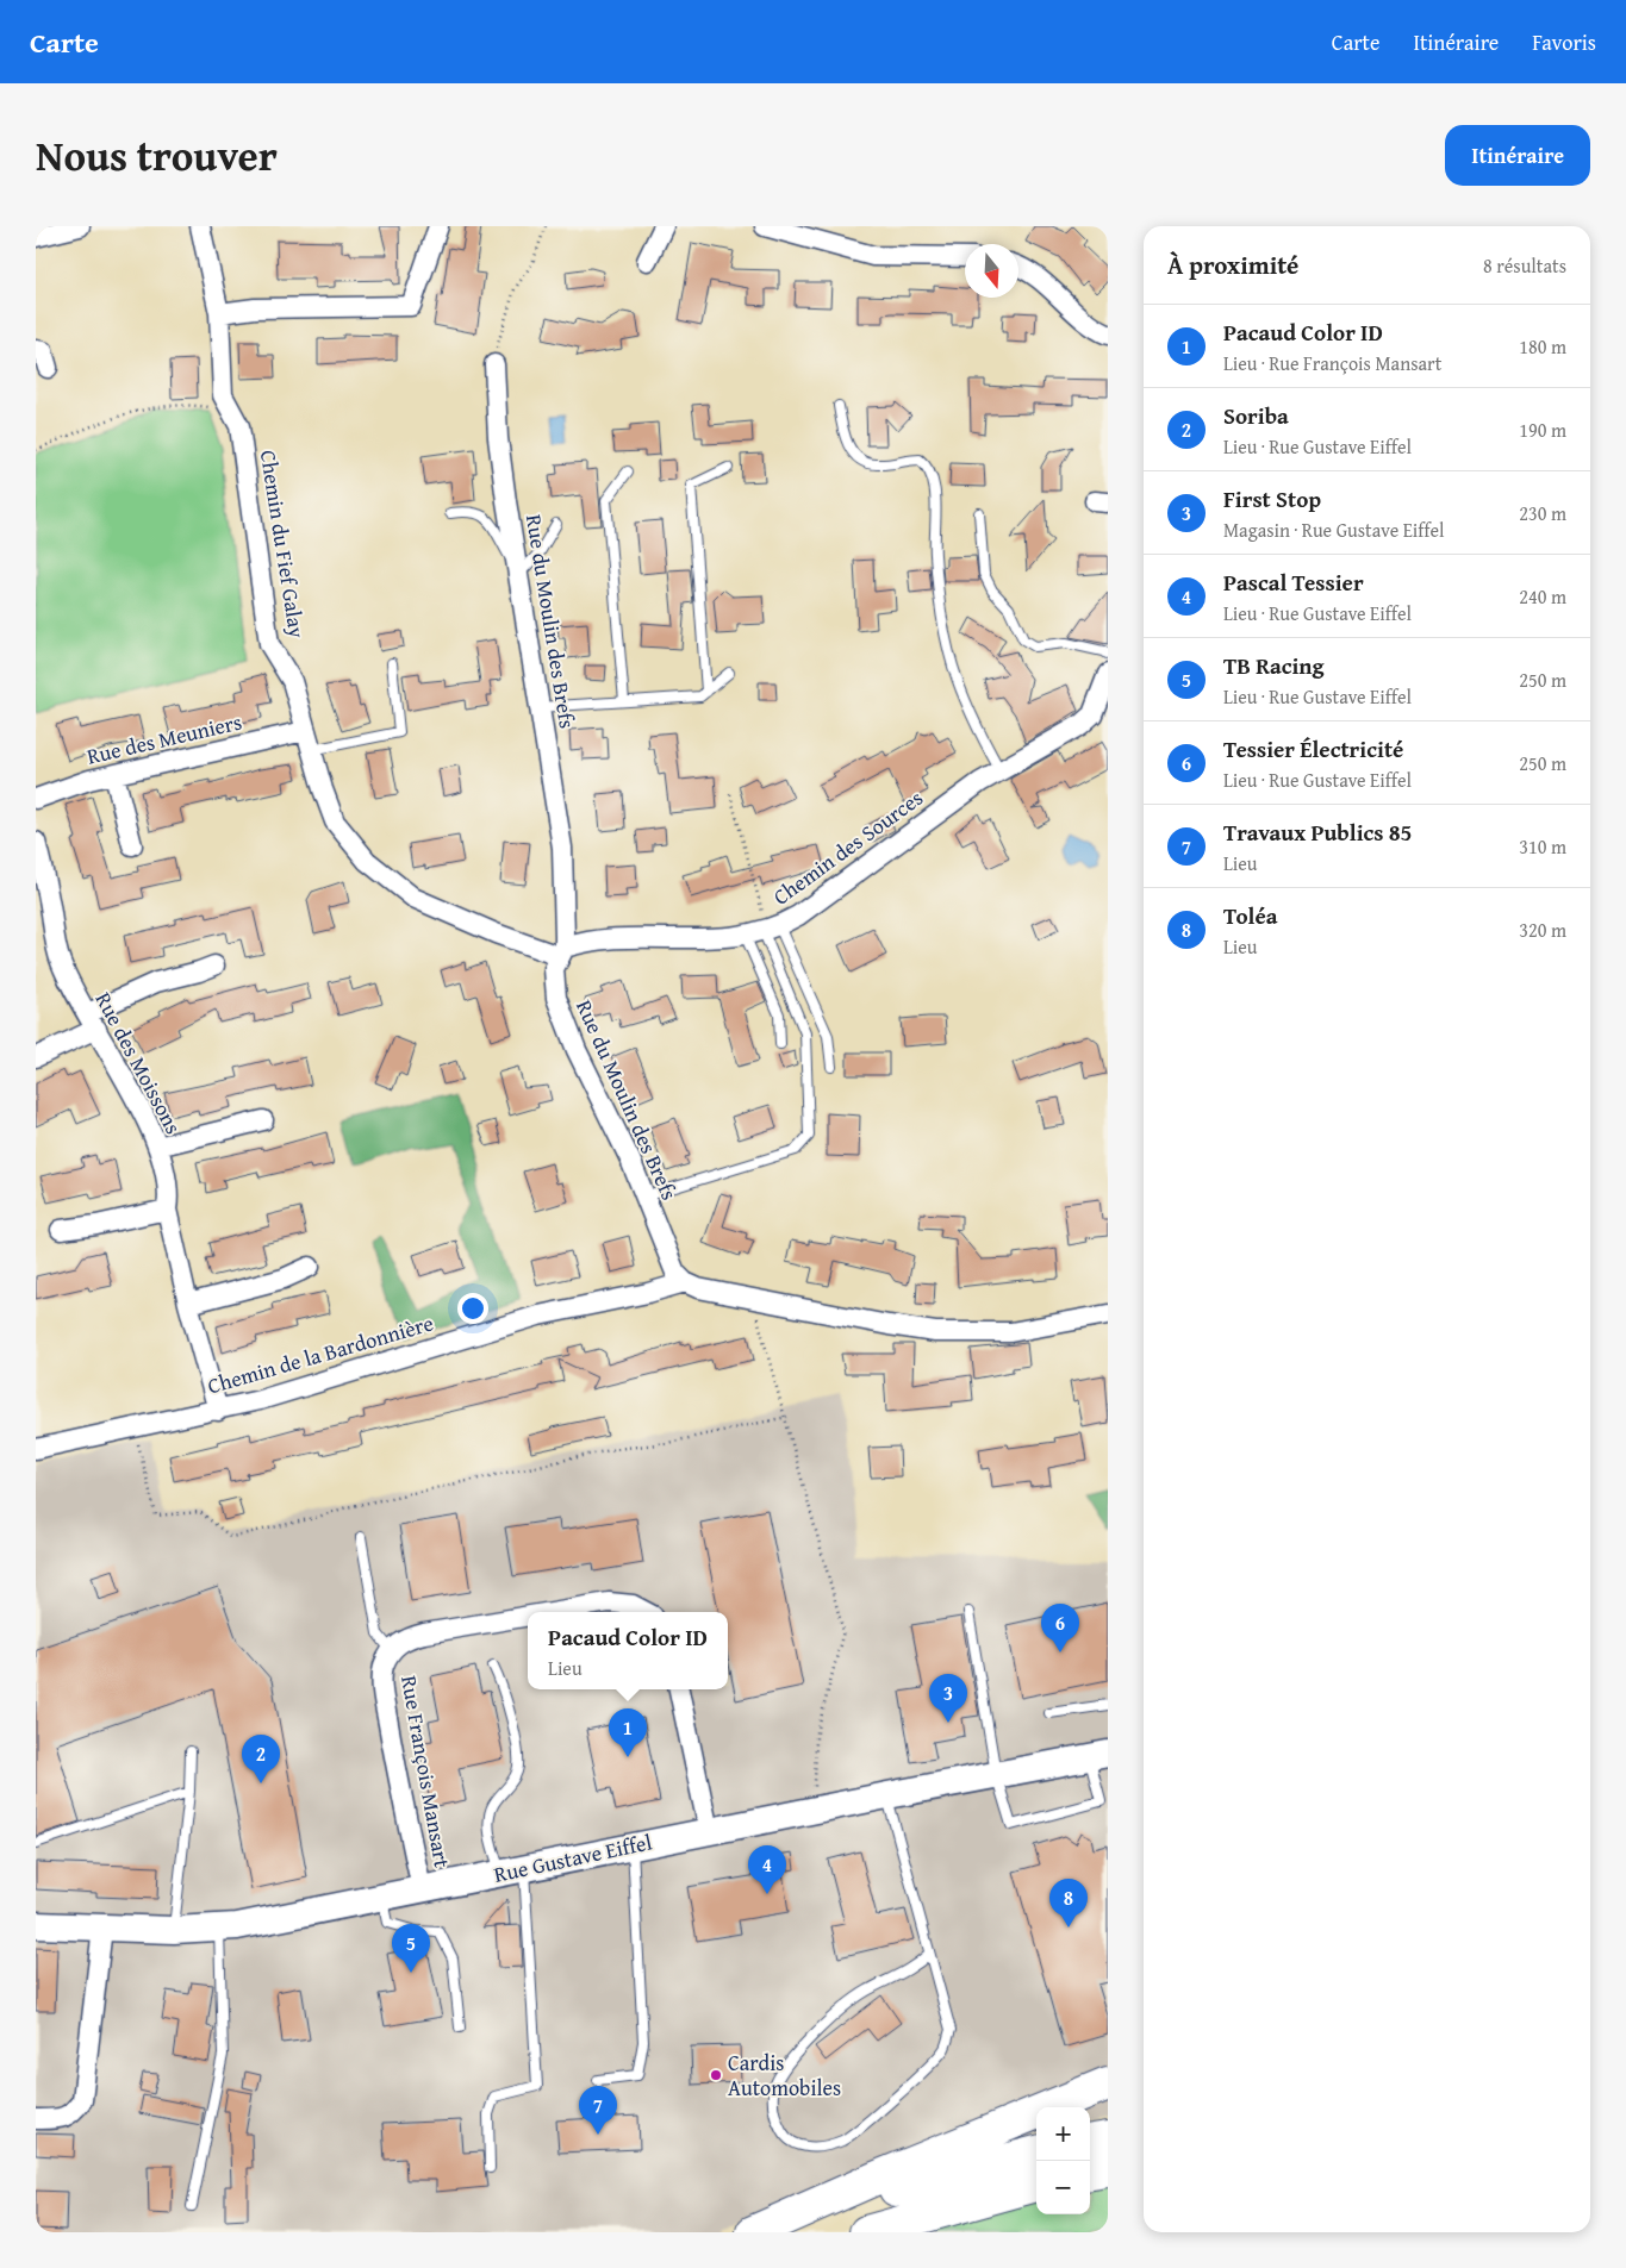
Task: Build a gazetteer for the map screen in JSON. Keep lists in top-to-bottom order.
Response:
{
  "streets": {
    "street": [
      "Chemin du Fief Galay",
      "Rue du Moulin des Brefs",
      "Rue des Meuniers",
      "Chemin des Sources",
      "Rue des Moissons",
      "Chemin de la Bardonnière",
      "Rue François Mansart",
      "Rue Gustave Eiffel"
    ]
  },
  "crossings": [
    ["Chemin du Fief Galay", "Rue du Moulin des Brefs"],
    ["Chemin du Fief Galay", "Rue des Meuniers"],
    ["Rue du Moulin des Brefs", "Chemin de la Bardonnière"],
    ["Rue des Moissons", "Chemin de la Bardonnière"],
    ["Rue François Mansart", "Rue Gustave Eiffel"]
  ],
  "places": ["Cardis Automobiles"],
  "north": "bottom",
  "page": {
    "header": "Carte",
    "nav": ["Carte", "Itinéraire", "Favoris"],
    "title": "Nous trouver",
    "buttons": "Itinéraire",
    "heading": ["À proximité", "8 résultats"],
    "list": [
      {
        "mark": "1",
        "name": "Pacaud Color ID",
        "note": "Lieu · Rue François Mansart",
        "value": "180 m"
      },
      {
        "mark": "2",
        "name": "Soriba",
        "note": "Lieu · Rue Gustave Eiffel",
        "value": "190 m"
      },
      {
        "mark": "3",
        "name": "First Stop",
        "note": "Magasin · Rue Gustave Eiffel",
        "value": "230 m"
      },
      {
        "mark": "4",
        "name": "Pascal Tessier",
        "note": "Lieu · Rue Gustave Eiffel",
        "value": "240 m"
      },
      {
        "mark": "5",
        "name": "TB Racing",
        "note": "Lieu · Rue Gustave Eiffel",
        "value": "250 m"
      },
      {
        "mark": "6",
        "name": "Tessier Électricité",
        "note": "Lieu · Rue Gustave Eiffel",
        "value": "250 m"
      },
      {
        "mark": "7",
        "name": "Travaux Publics 85",
        "note": "Lieu",
        "value": "310 m"
      },
      {
        "mark": "8",
        "name": "Toléa",
        "note": "Lieu",
        "value": "320 m"
      }
    ],
    "pins": [
      "6",
      "3",
      "1",
      "2",
      "4",
      "8",
      "5",
      "7"
    ],
    "popup": ["Pacaud Color ID", "Lieu"],
    "map_buttons": ["+", "−"]
  }
}
